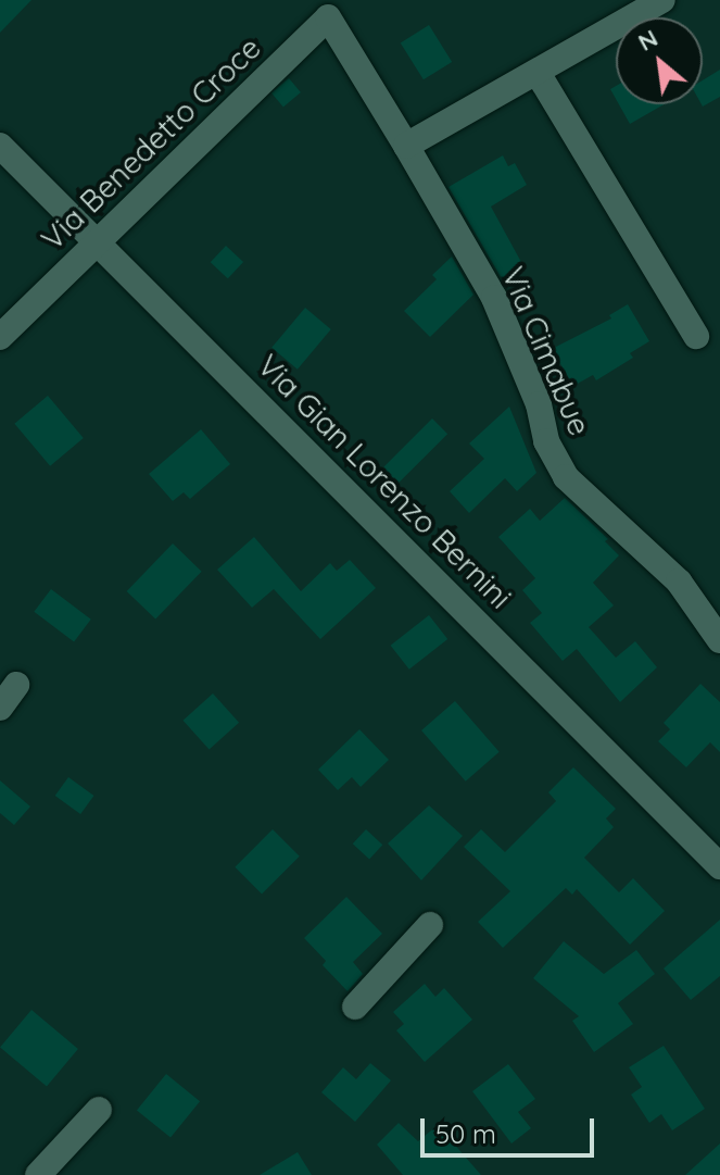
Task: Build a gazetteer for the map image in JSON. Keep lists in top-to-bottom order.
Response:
{
  "streets": {
    "street": ["Via Benedetto Croce", "Via Cimabue", "Via Gian Lorenzo Bernini"]
  },
  "crossings": [
    ["Via Benedetto Croce", "Via Cimabue"],
    ["Via Benedetto Croce", "Via Gian Lorenzo Bernini"]
  ],
  "scale_bar": "50 m",
  "north": "top left"
}
